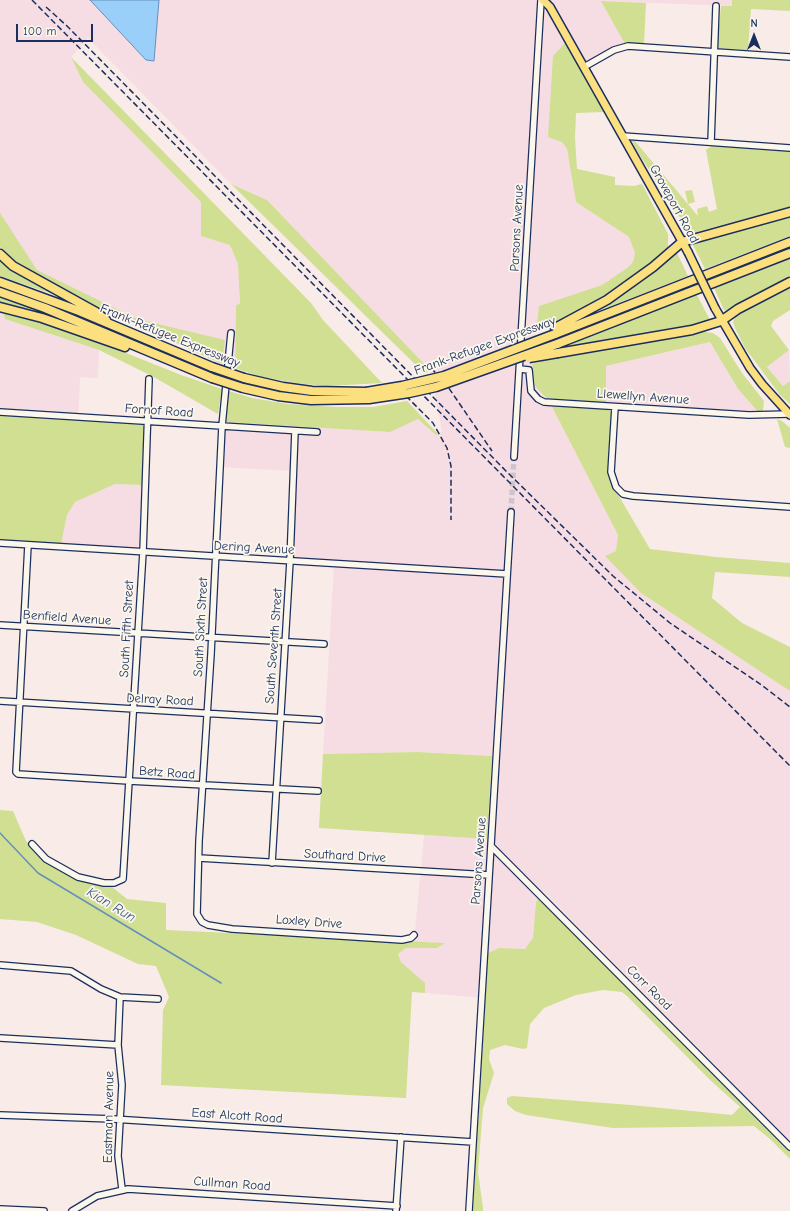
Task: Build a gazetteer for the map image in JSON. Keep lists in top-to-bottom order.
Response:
{
  "streets": {
    "highway": ["Frank-Refugee Expressway"],
    "main road": ["Groveport Road"],
    "street": [
      "Parsons Avenue",
      "Llewellyn Avenue",
      "Fornof Road",
      "Dering Avenue",
      "Benfield Avenue",
      "South Sixth Street",
      "South Fifth Street",
      "South Seventh Street",
      "Delray Road",
      "Betz Road",
      "Southard Drive",
      "Loxley Drive",
      "Corr Road",
      "East Alcott Road",
      "Eastman Avenue",
      "Cullman Road"
    ]
  },
  "crossings": [
    ["Groveport Road", "Parsons Avenue"],
    ["Groveport Road", "Llewellyn Avenue"],
    ["Parsons Avenue", "Llewellyn Avenue"],
    ["Parsons Avenue", "Dering Avenue"],
    ["Parsons Avenue", "Southard Drive"],
    ["Parsons Avenue", "Corr Road"],
    ["Parsons Avenue", "East Alcott Road"],
    ["Fornof Road", "South Sixth Street"],
    ["Fornof Road", "South Fifth Street"],
    ["Fornof Road", "South Seventh Street"],
    ["Dering Avenue", "South Sixth Street"],
    ["Dering Avenue", "South Fifth Street"],
    ["Dering Avenue", "South Seventh Street"],
    ["Benfield Avenue", "South Sixth Street"],
    ["Benfield Avenue", "South Fifth Street"],
    ["Benfield Avenue", "South Seventh Street"],
    ["South Sixth Street", "Delray Road"],
    ["South Sixth Street", "Betz Road"],
    ["South Sixth Street", "Southard Drive"],
    ["South Sixth Street", "Loxley Drive"],
    ["South Fifth Street", "Delray Road"],
    ["South Fifth Street", "Betz Road"],
    ["South Seventh Street", "Delray Road"],
    ["South Seventh Street", "Betz Road"],
    ["South Seventh Street", "Southard Drive"],
    ["Delray Road", "Betz Road"],
    ["East Alcott Road", "Eastman Avenue"],
    ["Eastman Avenue", "Cullman Road"]
  ],
  "water": ["Kian Run"],
  "scale_bar": "100 m",
  "north": "top"
}
